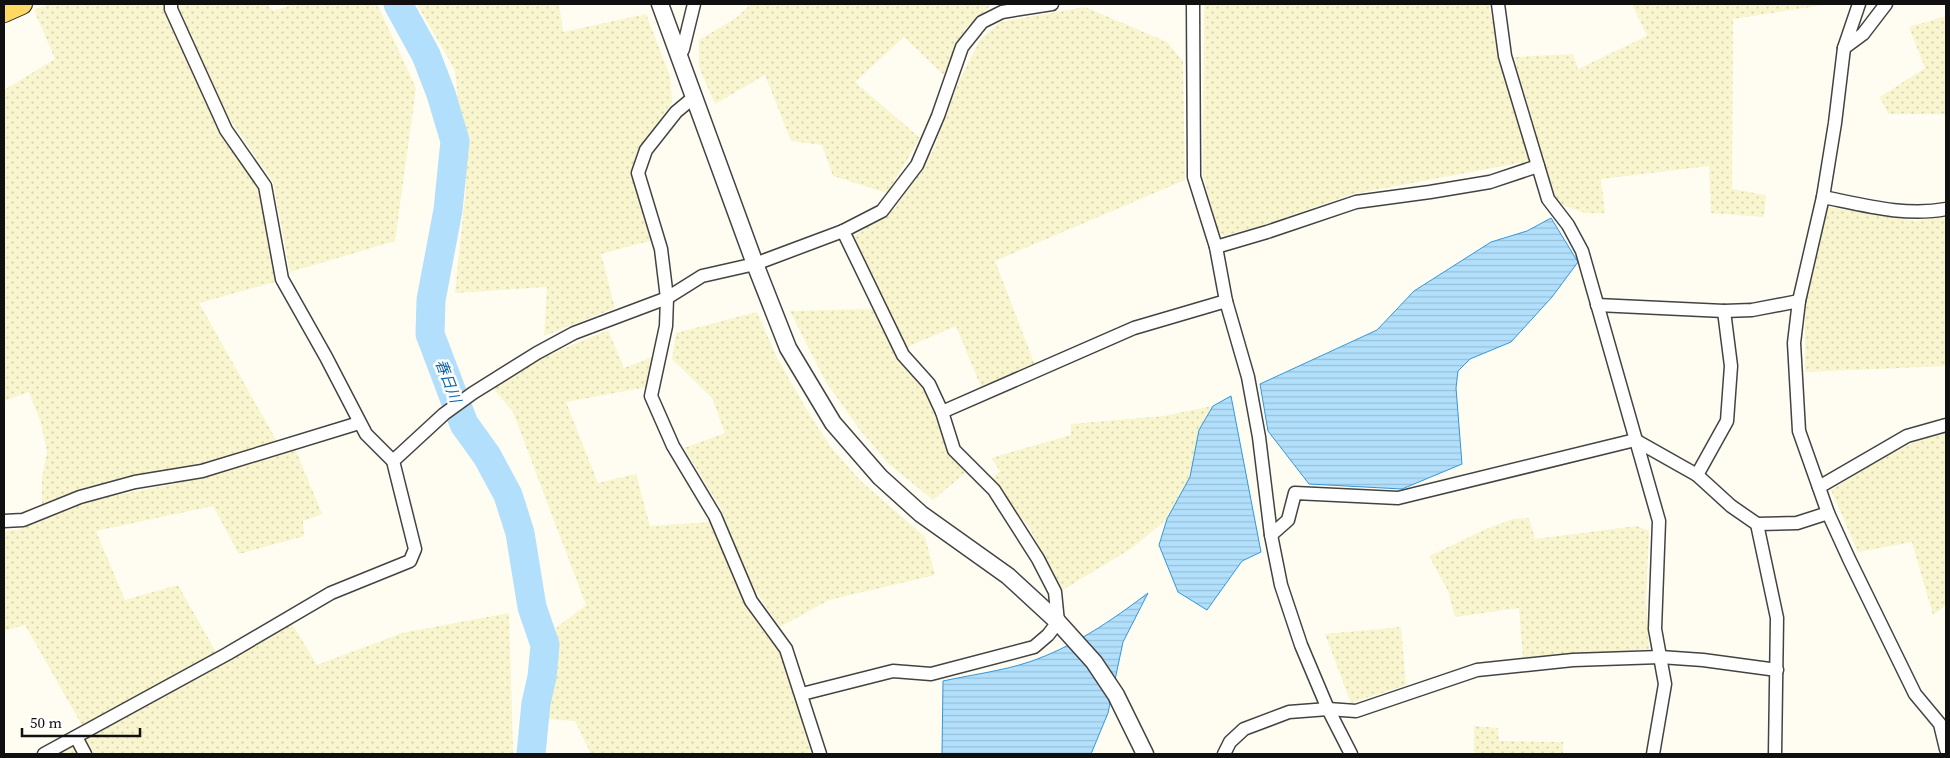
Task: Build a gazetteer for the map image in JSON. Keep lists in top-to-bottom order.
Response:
{
  "water": ["春日川"],
  "scale_bar": "50 m"
}
